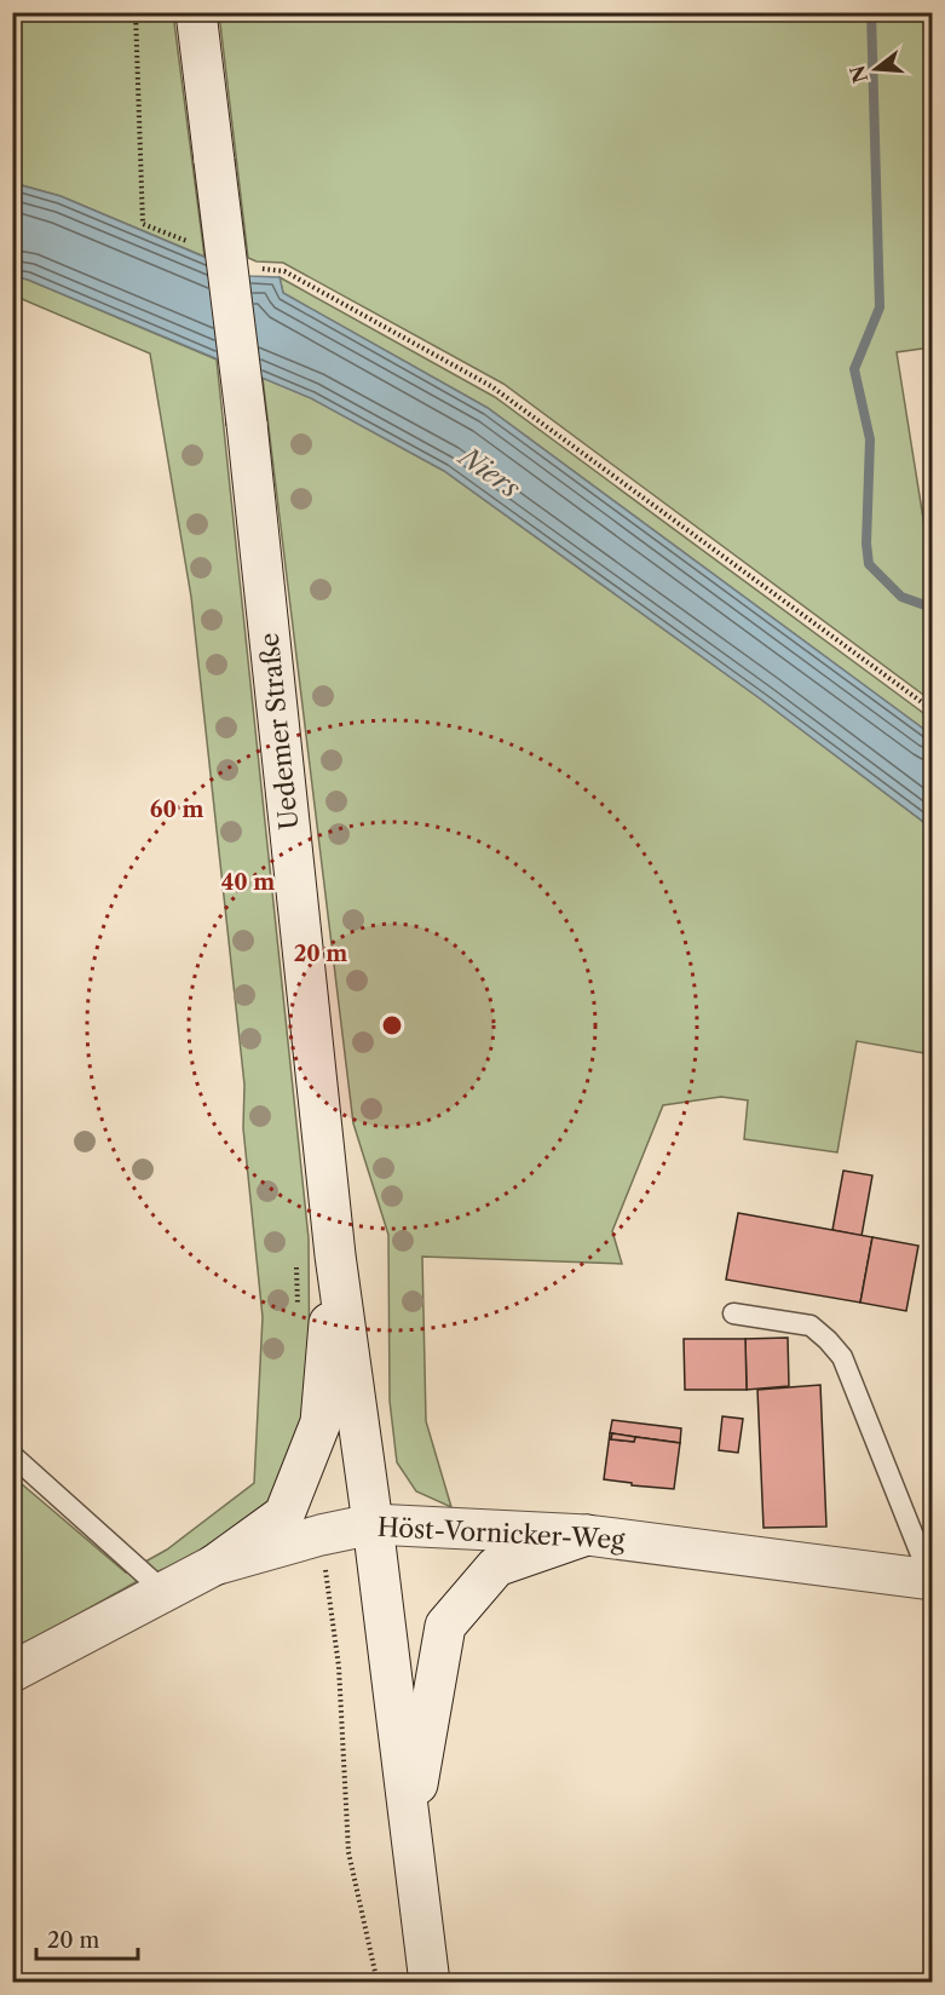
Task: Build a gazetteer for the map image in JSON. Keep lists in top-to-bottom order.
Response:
{
  "streets": {
    "main road": ["Uedemer Straße", "Höst-Vornicker-Weg"]
  },
  "water": ["Niers"],
  "scale_bar": "20 m",
  "north": "left",
  "rings": ["60 m", "40 m", "20 m"]
}
